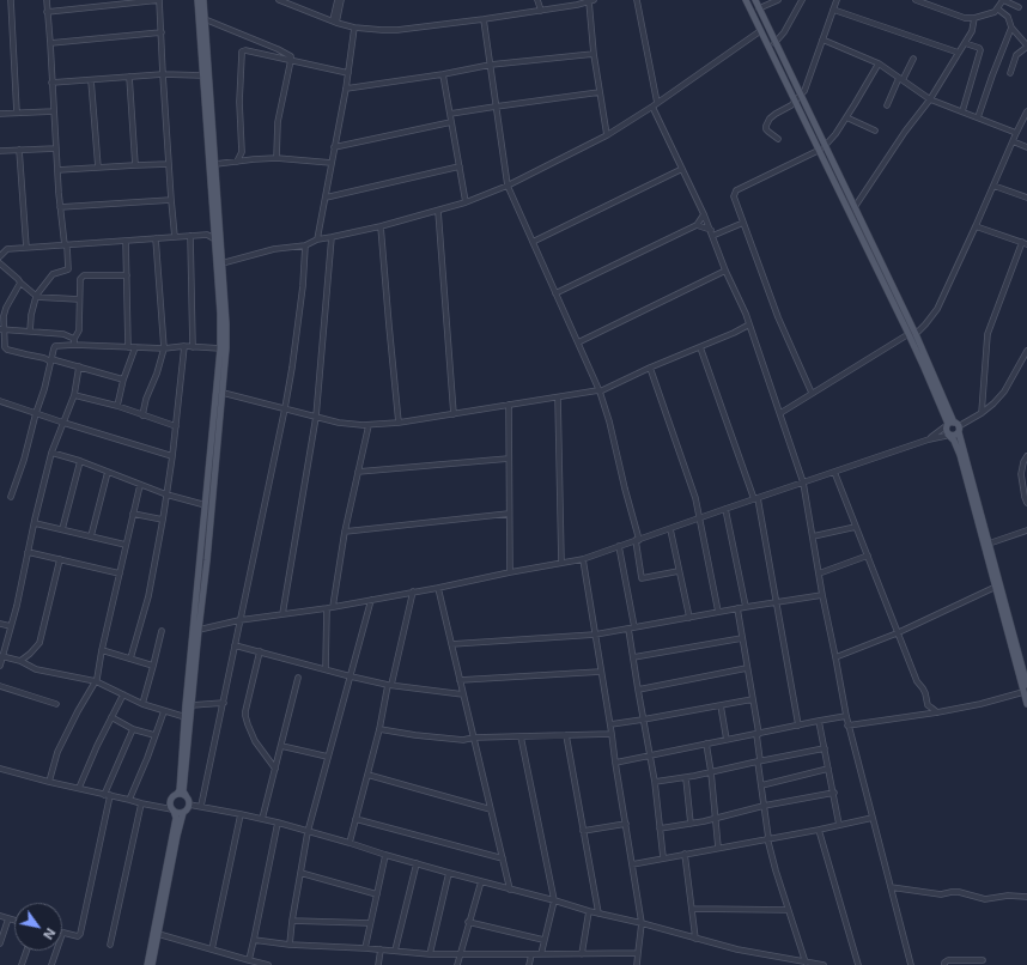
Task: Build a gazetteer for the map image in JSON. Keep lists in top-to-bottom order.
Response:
{
  "north": "bottom right"
}
